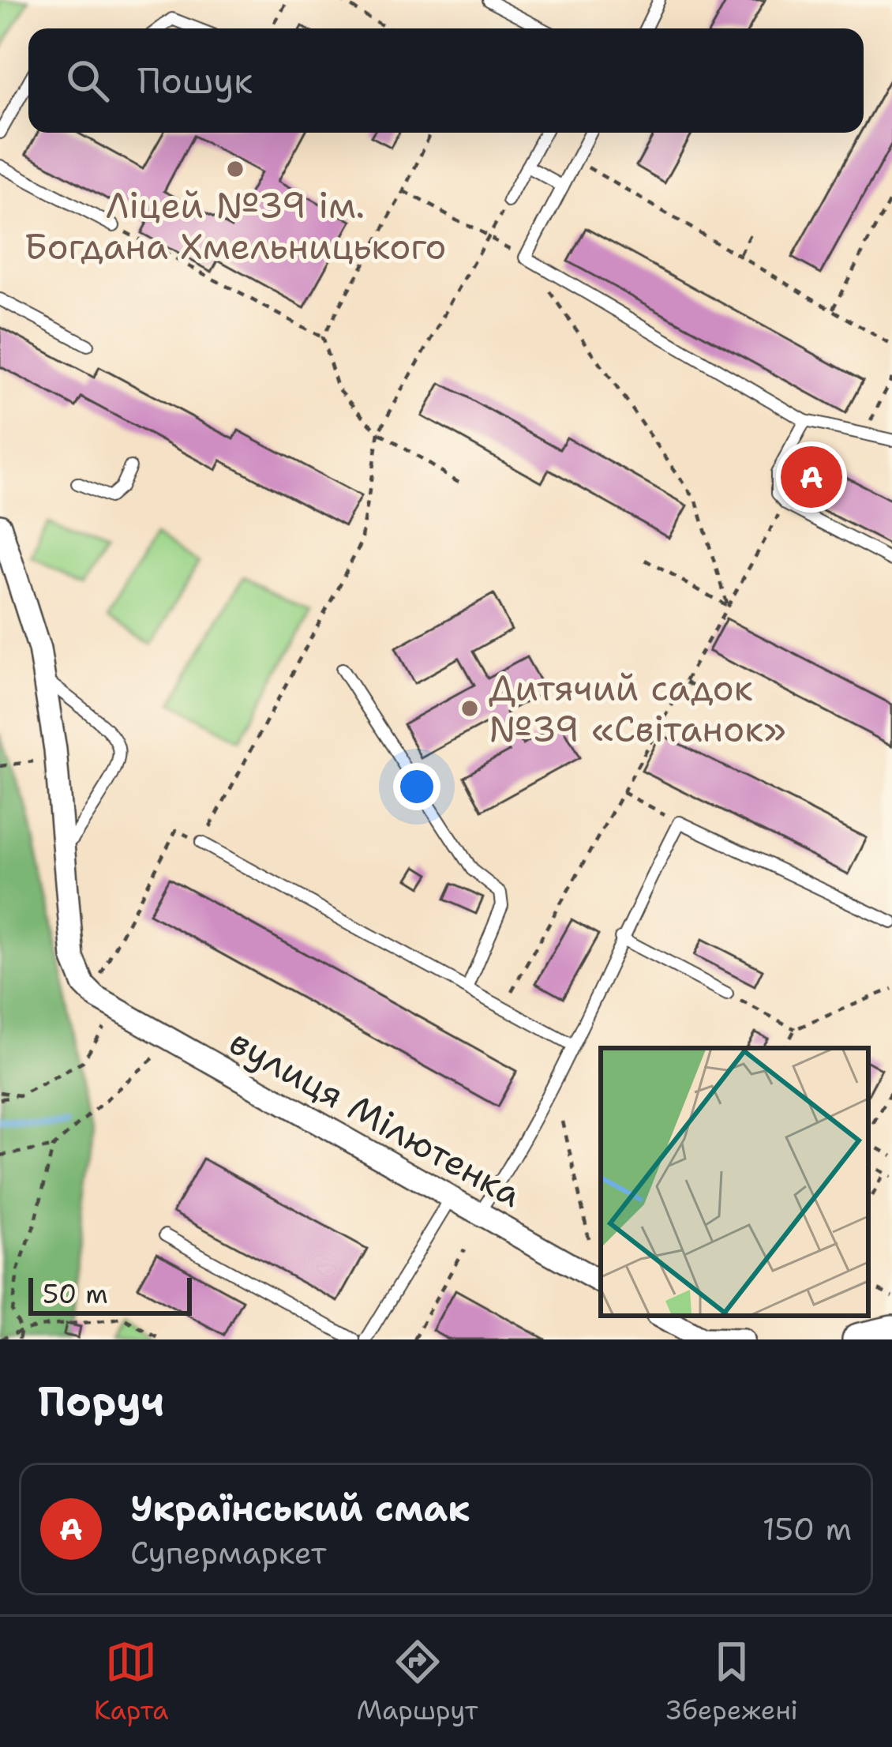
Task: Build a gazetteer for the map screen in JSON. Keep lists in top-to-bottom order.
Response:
{
  "streets": {
    "street": ["вулиця Мілютенка"]
  },
  "places": ["Ліцей №39 ім. Богдана Хмельницького", "Дитячий садок №39 «Світанок»"],
  "scale_bar": "50 m",
  "page": {
    "search": "Пошук",
    "pins": "A",
    "scale": "50 m",
    "heading": "Поруч",
    "list": [
      {
        "mark": "A",
        "name": "Український смак",
        "note": "Супермаркет",
        "value": "150 m"
      }
    ],
    "nav": ["Карта", "Маршрут", "Збережені"]
  }
}
